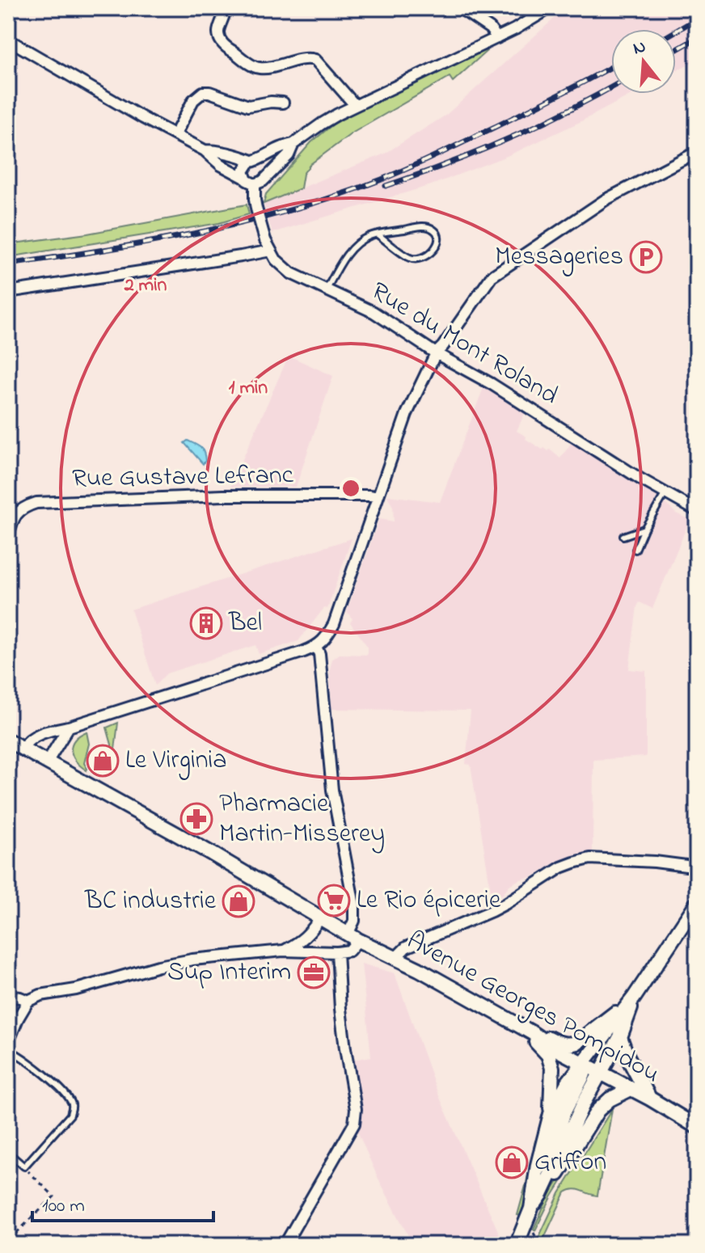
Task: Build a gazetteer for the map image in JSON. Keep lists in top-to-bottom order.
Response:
{
  "streets": {
    "main road": ["Avenue Georges Pompidou"],
    "street": ["Rue du Mont Roland", "Rue Gustave Lefranc"]
  },
  "places": {
    "parking": ["Messageries"],
    "building": ["Bel"],
    "shop": ["Le Virginia", "BC industrie", "Griffon"],
    "pharmacy": ["Pharmacie Martin-Misserey"],
    "supermarket": ["Le Rio épicerie"],
    "office": ["Sup Interim"]
  },
  "scale_bar": "100 m",
  "north": "top",
  "rings": ["2 min", "1 min"]
}
